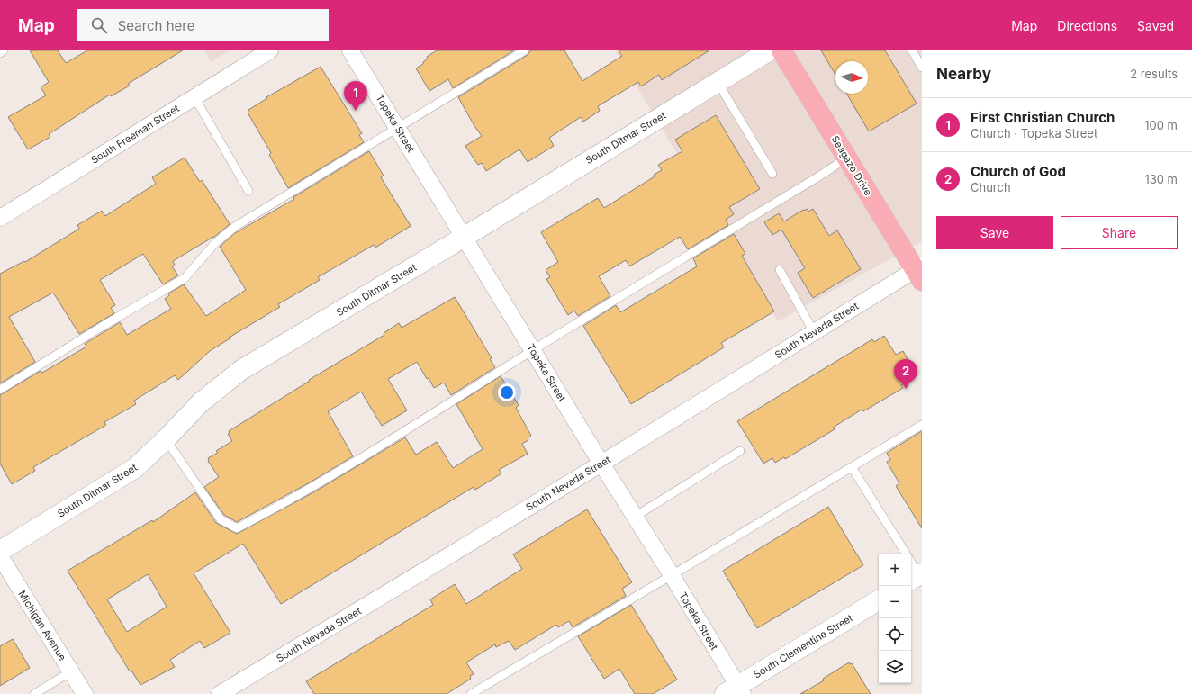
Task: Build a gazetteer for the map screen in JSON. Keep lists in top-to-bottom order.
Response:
{
  "streets": {
    "main road": ["Seagaze Drive"],
    "street": [
      "Topeka Street",
      "South Freeman Street",
      "South Ditmar Street",
      "South Nevada Street",
      "Michigan Avenue",
      "South Clementine Street"
    ]
  },
  "crossings": [
    ["Topeka Street", "South Ditmar Street"],
    ["Topeka Street", "South Nevada Street"],
    ["Topeka Street", "South Clementine Street"],
    ["Seagaze Drive", "South Nevada Street"]
  ],
  "north": "right",
  "page": {
    "header": "Map",
    "search": "Search here",
    "nav": ["Map", "Directions", "Saved"],
    "heading": ["Nearby", "2 results"],
    "pins": ["1", "2"],
    "list": [
      {
        "mark": "1",
        "name": "First Christian Church",
        "note": "Church · Topeka Street",
        "value": "100 m"
      },
      {
        "mark": "2",
        "name": "Church of God",
        "note": "Church",
        "value": "130 m"
      }
    ],
    "buttons": ["Save", "Share"],
    "map_buttons": ["+", "−"]
  }
}
